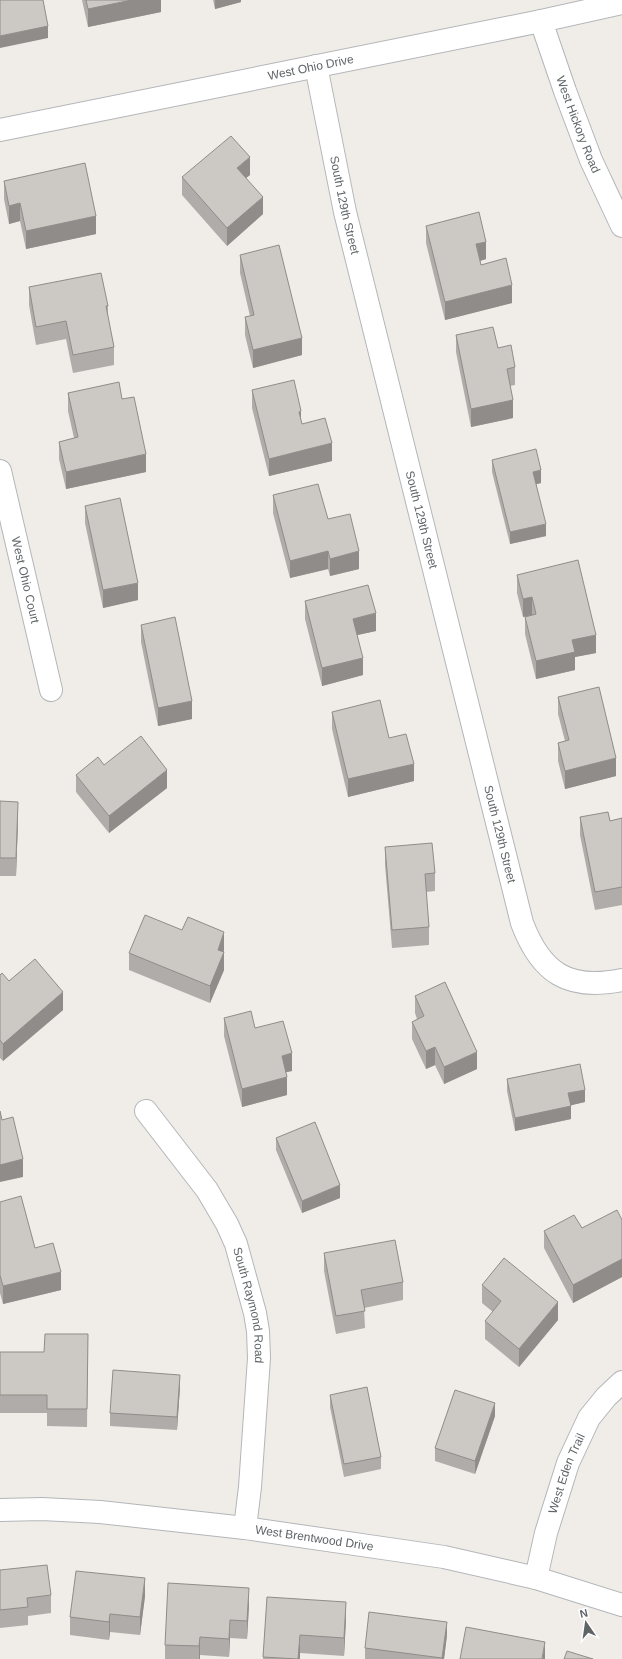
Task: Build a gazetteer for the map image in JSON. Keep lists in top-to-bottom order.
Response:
{
  "streets": {
    "street": [
      "West Ohio Drive",
      "West Hickory Road",
      "South 129th Street",
      "West Ohio Court",
      "South Raymond Road",
      "West Eden Trail",
      "West Brentwood Drive"
    ]
  },
  "crossings": [
    ["West Ohio Drive", "West Hickory Road"],
    ["West Ohio Drive", "South 129th Street"],
    ["South Raymond Road", "West Brentwood Drive"],
    ["West Eden Trail", "West Brentwood Drive"]
  ],
  "north": "top"
}
